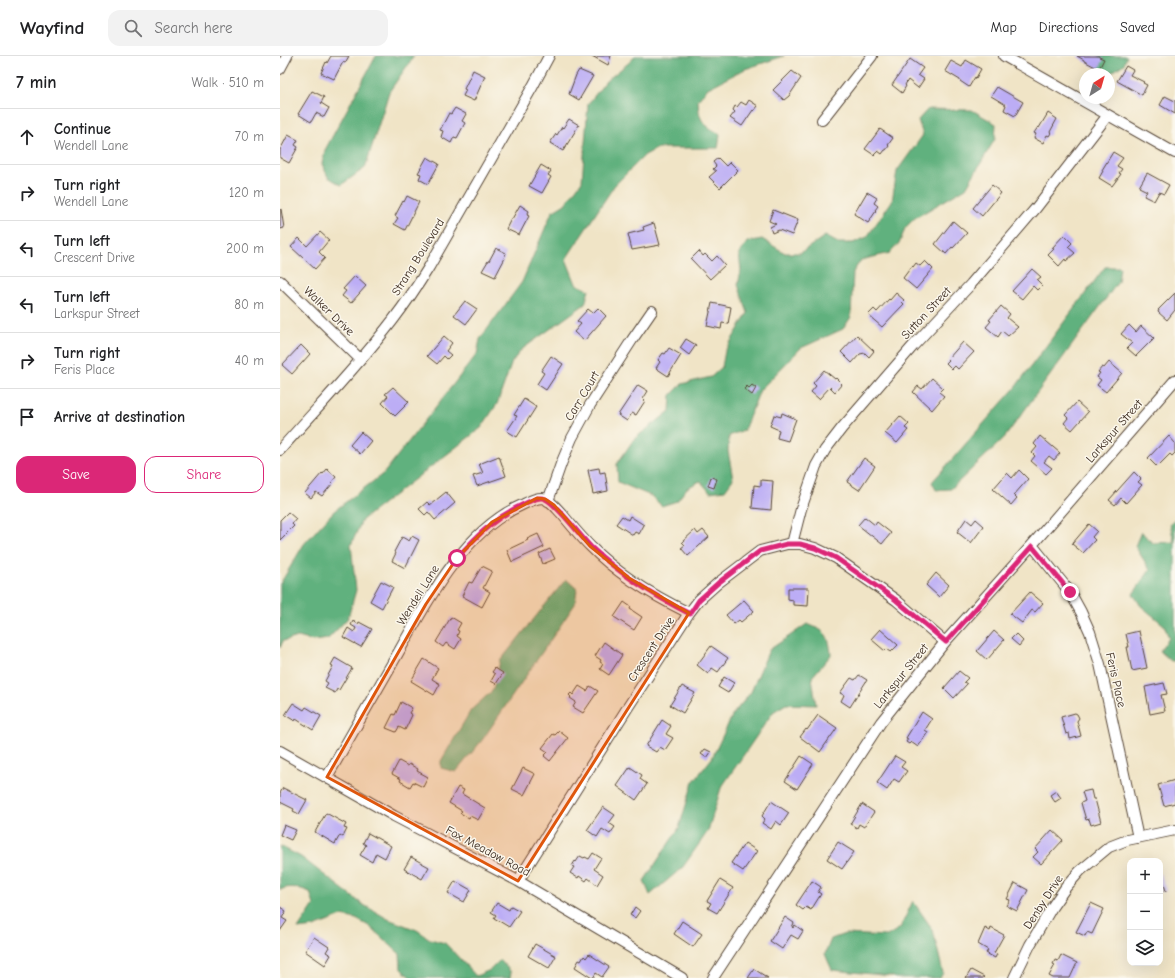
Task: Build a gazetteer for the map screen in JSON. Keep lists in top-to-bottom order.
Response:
{
  "streets": {
    "street": [
      "Strang Boulevard",
      "Walker Drive",
      "Sutton Street",
      "Carr Court",
      "Larkspur Street",
      "Wendell Lane",
      "Crescent Drive",
      "Feris Place",
      "Fox Meadow Road",
      "Denby Drive"
    ]
  },
  "crossings": [
    ["Strang Boulevard", "Walker Drive"],
    ["Sutton Street", "Crescent Drive"],
    ["Carr Court", "Wendell Lane"],
    ["Larkspur Street", "Crescent Drive"],
    ["Larkspur Street", "Feris Place"],
    ["Wendell Lane", "Fox Meadow Road"],
    ["Crescent Drive", "Fox Meadow Road"],
    ["Feris Place", "Denby Drive"]
  ],
  "north": "top right",
  "page": {
    "header": "Wayfind",
    "search": "Search here",
    "nav": ["Map", "Directions", "Saved"],
    "heading": ["7 min", "Walk · 510 m"],
    "list": [
      ["Continue", "Wendell Lane", "70 m"],
      ["Turn right", "Wendell Lane", "120 m"],
      ["Turn left", "Crescent Drive", "200 m"],
      ["Turn left", "Larkspur Street", "80 m"],
      ["Turn right", "Feris Place", "40 m"],
      "Arrive at destination"
    ],
    "buttons": ["Save", "Share"],
    "map_buttons": ["+", "−"]
  }
}
